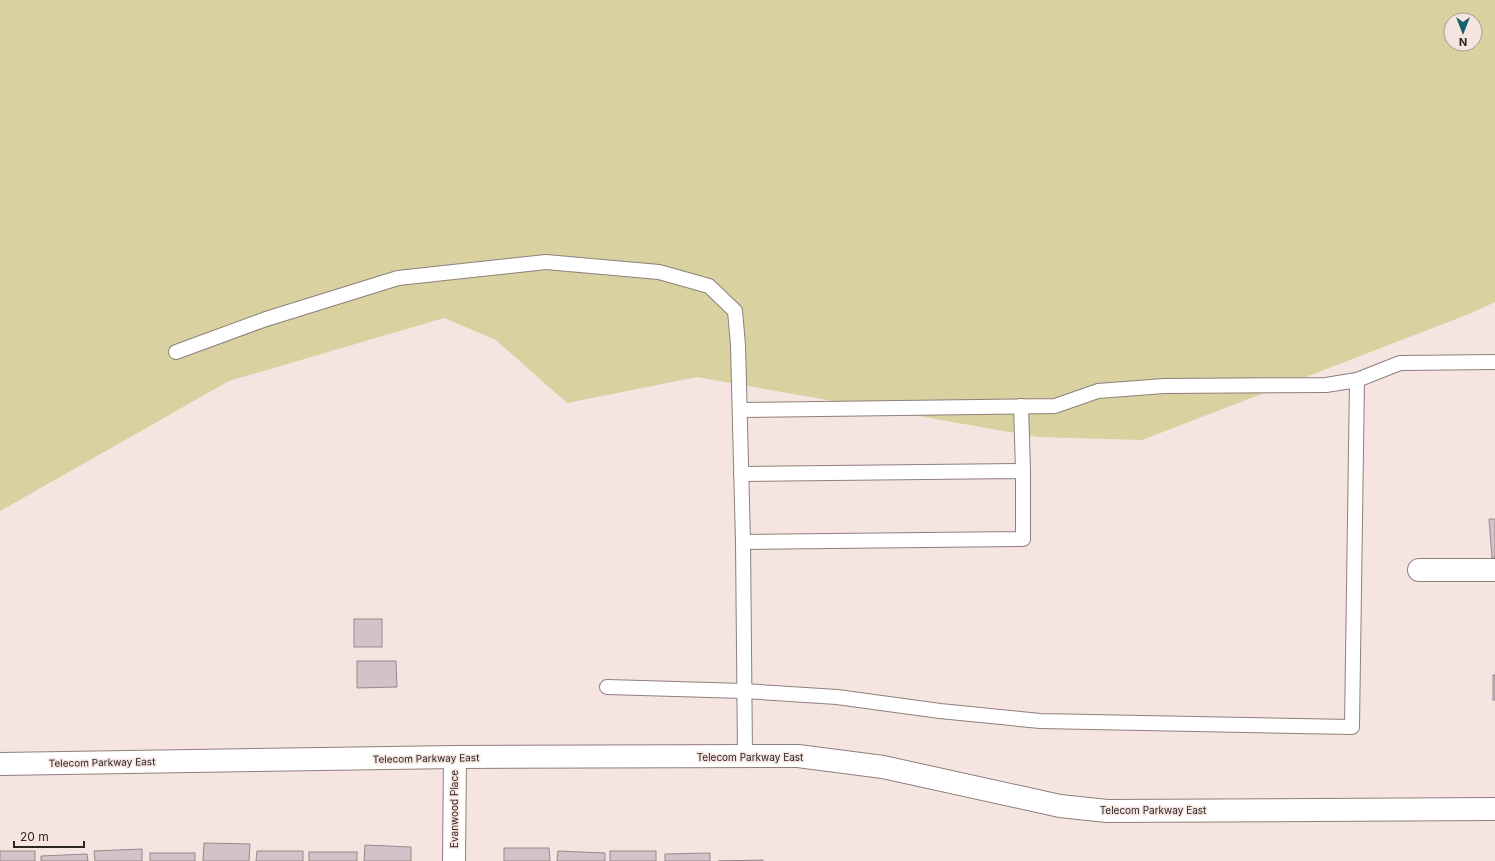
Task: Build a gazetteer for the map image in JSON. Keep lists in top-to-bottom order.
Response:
{
  "streets": {
    "street": ["Telecom Parkway East", "Evanwood Place"]
  },
  "crossings": [
    ["Telecom Parkway East", "Evanwood Place"]
  ],
  "scale_bar": "20 m",
  "north": "bottom"
}
